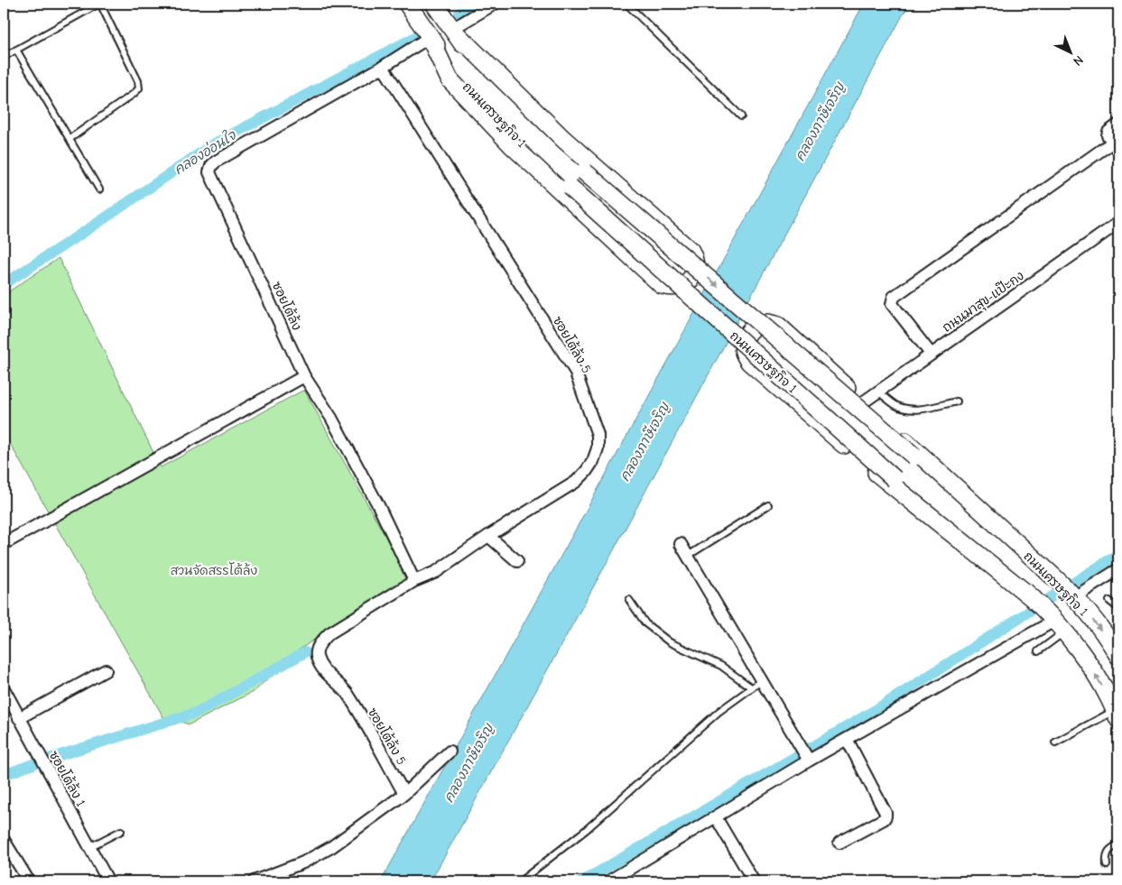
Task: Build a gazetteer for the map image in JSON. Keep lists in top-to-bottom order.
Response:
{
  "streets": {
    "main road": ["ถนนเศรษฐกิจ 1"],
    "street": [
      "ถนนมาสุข-แป๊ะกง",
      "ซอยโต้ล้ง",
      "ซอยโต้ล้ง 5",
      "ซอยโต้ล้ง 1"
    ]
  },
  "crossings": [
    ["ถนนเศรษฐกิจ 1", "ซอยโต้ล้ง"],
    ["ซอยโต้ล้ง", "ซอยโต้ล้ง 5"]
  ],
  "water": ["คลองภาษีเจริญ", "คลองอ่อนใจ"],
  "parks": ["สวนจัดสรรโต้ล้ง"],
  "north": "bottom right"
}
